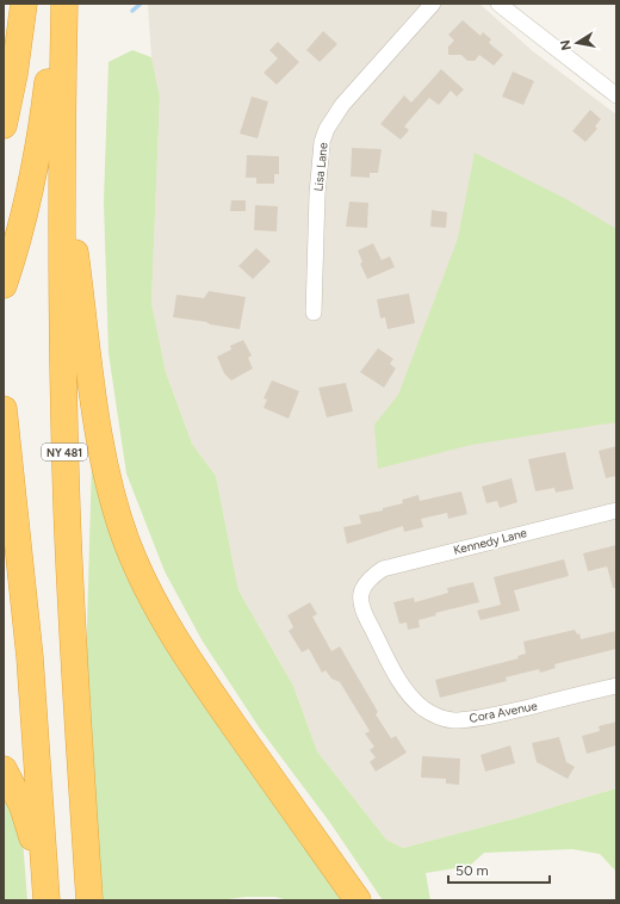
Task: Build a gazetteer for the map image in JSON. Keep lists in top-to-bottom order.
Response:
{
  "streets": {
    "highway": ["NY 481"],
    "street": ["Lisa Lane", "Kennedy Lane", "Cora Avenue"]
  },
  "crossings": [
    ["Kennedy Lane", "Cora Avenue"]
  ],
  "scale_bar": "50 m",
  "north": "left"
}
